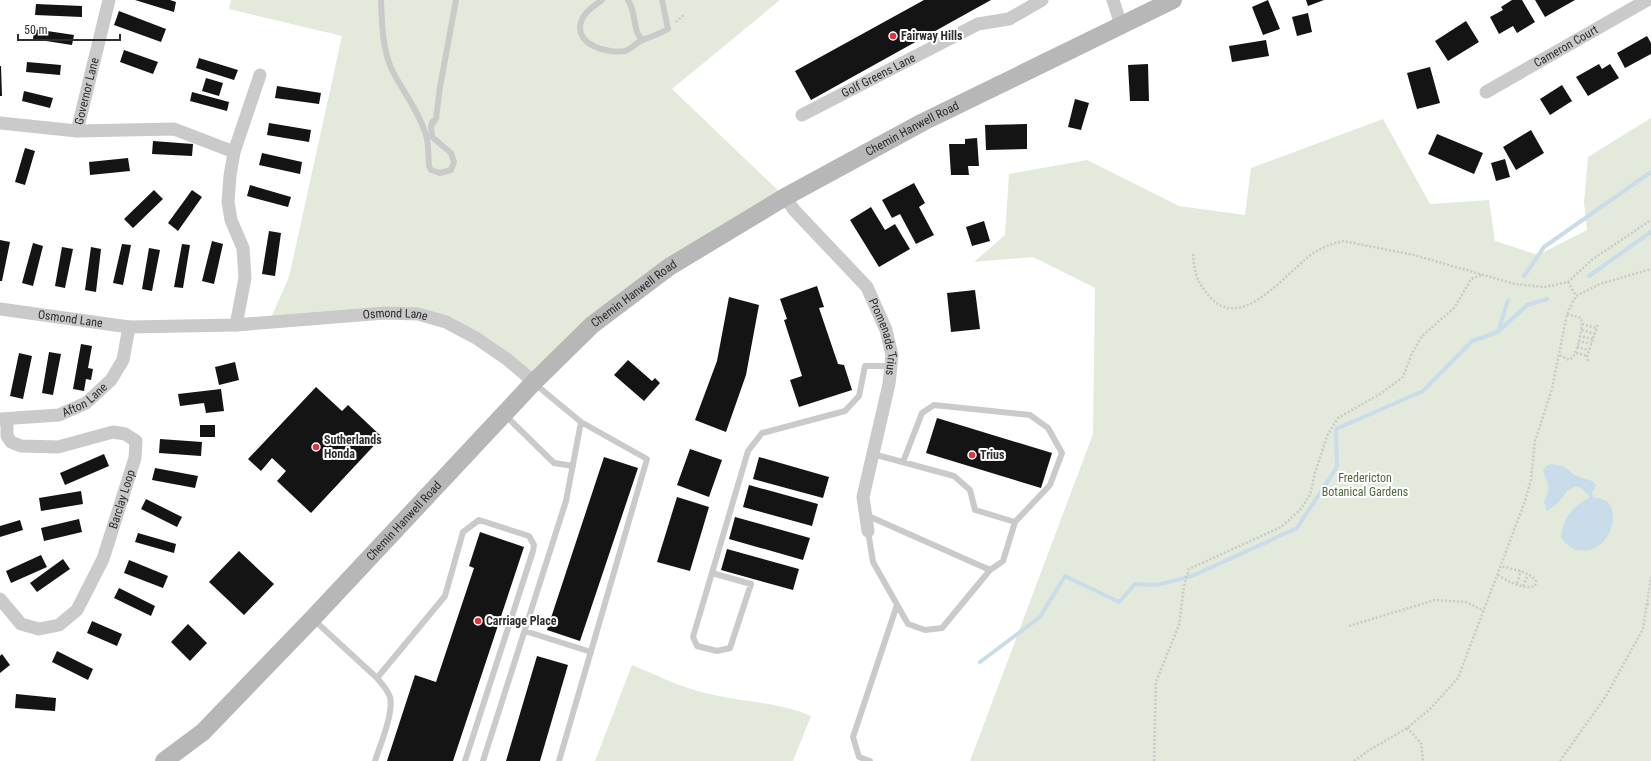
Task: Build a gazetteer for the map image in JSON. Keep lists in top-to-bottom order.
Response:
{
  "streets": {
    "main road": ["Chemin Hanwell Road"],
    "street": [
      "Cameron Court",
      "Golf Greens Lane",
      "Governor Lane",
      "Osmond Lane",
      "Promenade Trius",
      "Afton Lane",
      "Barclay Loop"
    ]
  },
  "crossings": [
    ["Chemin Hanwell Road", "Osmond Lane"],
    ["Chemin Hanwell Road", "Promenade Trius"],
    ["Osmond Lane", "Afton Lane"],
    ["Afton Lane", "Barclay Loop"]
  ],
  "parks": ["Fredericton Botanical Gardens"],
  "places": [
    "Fairway Hills",
    "Sutherlands Honda",
    "Trius",
    "Carriage Place"
  ],
  "scale_bar": "50 m"
}
